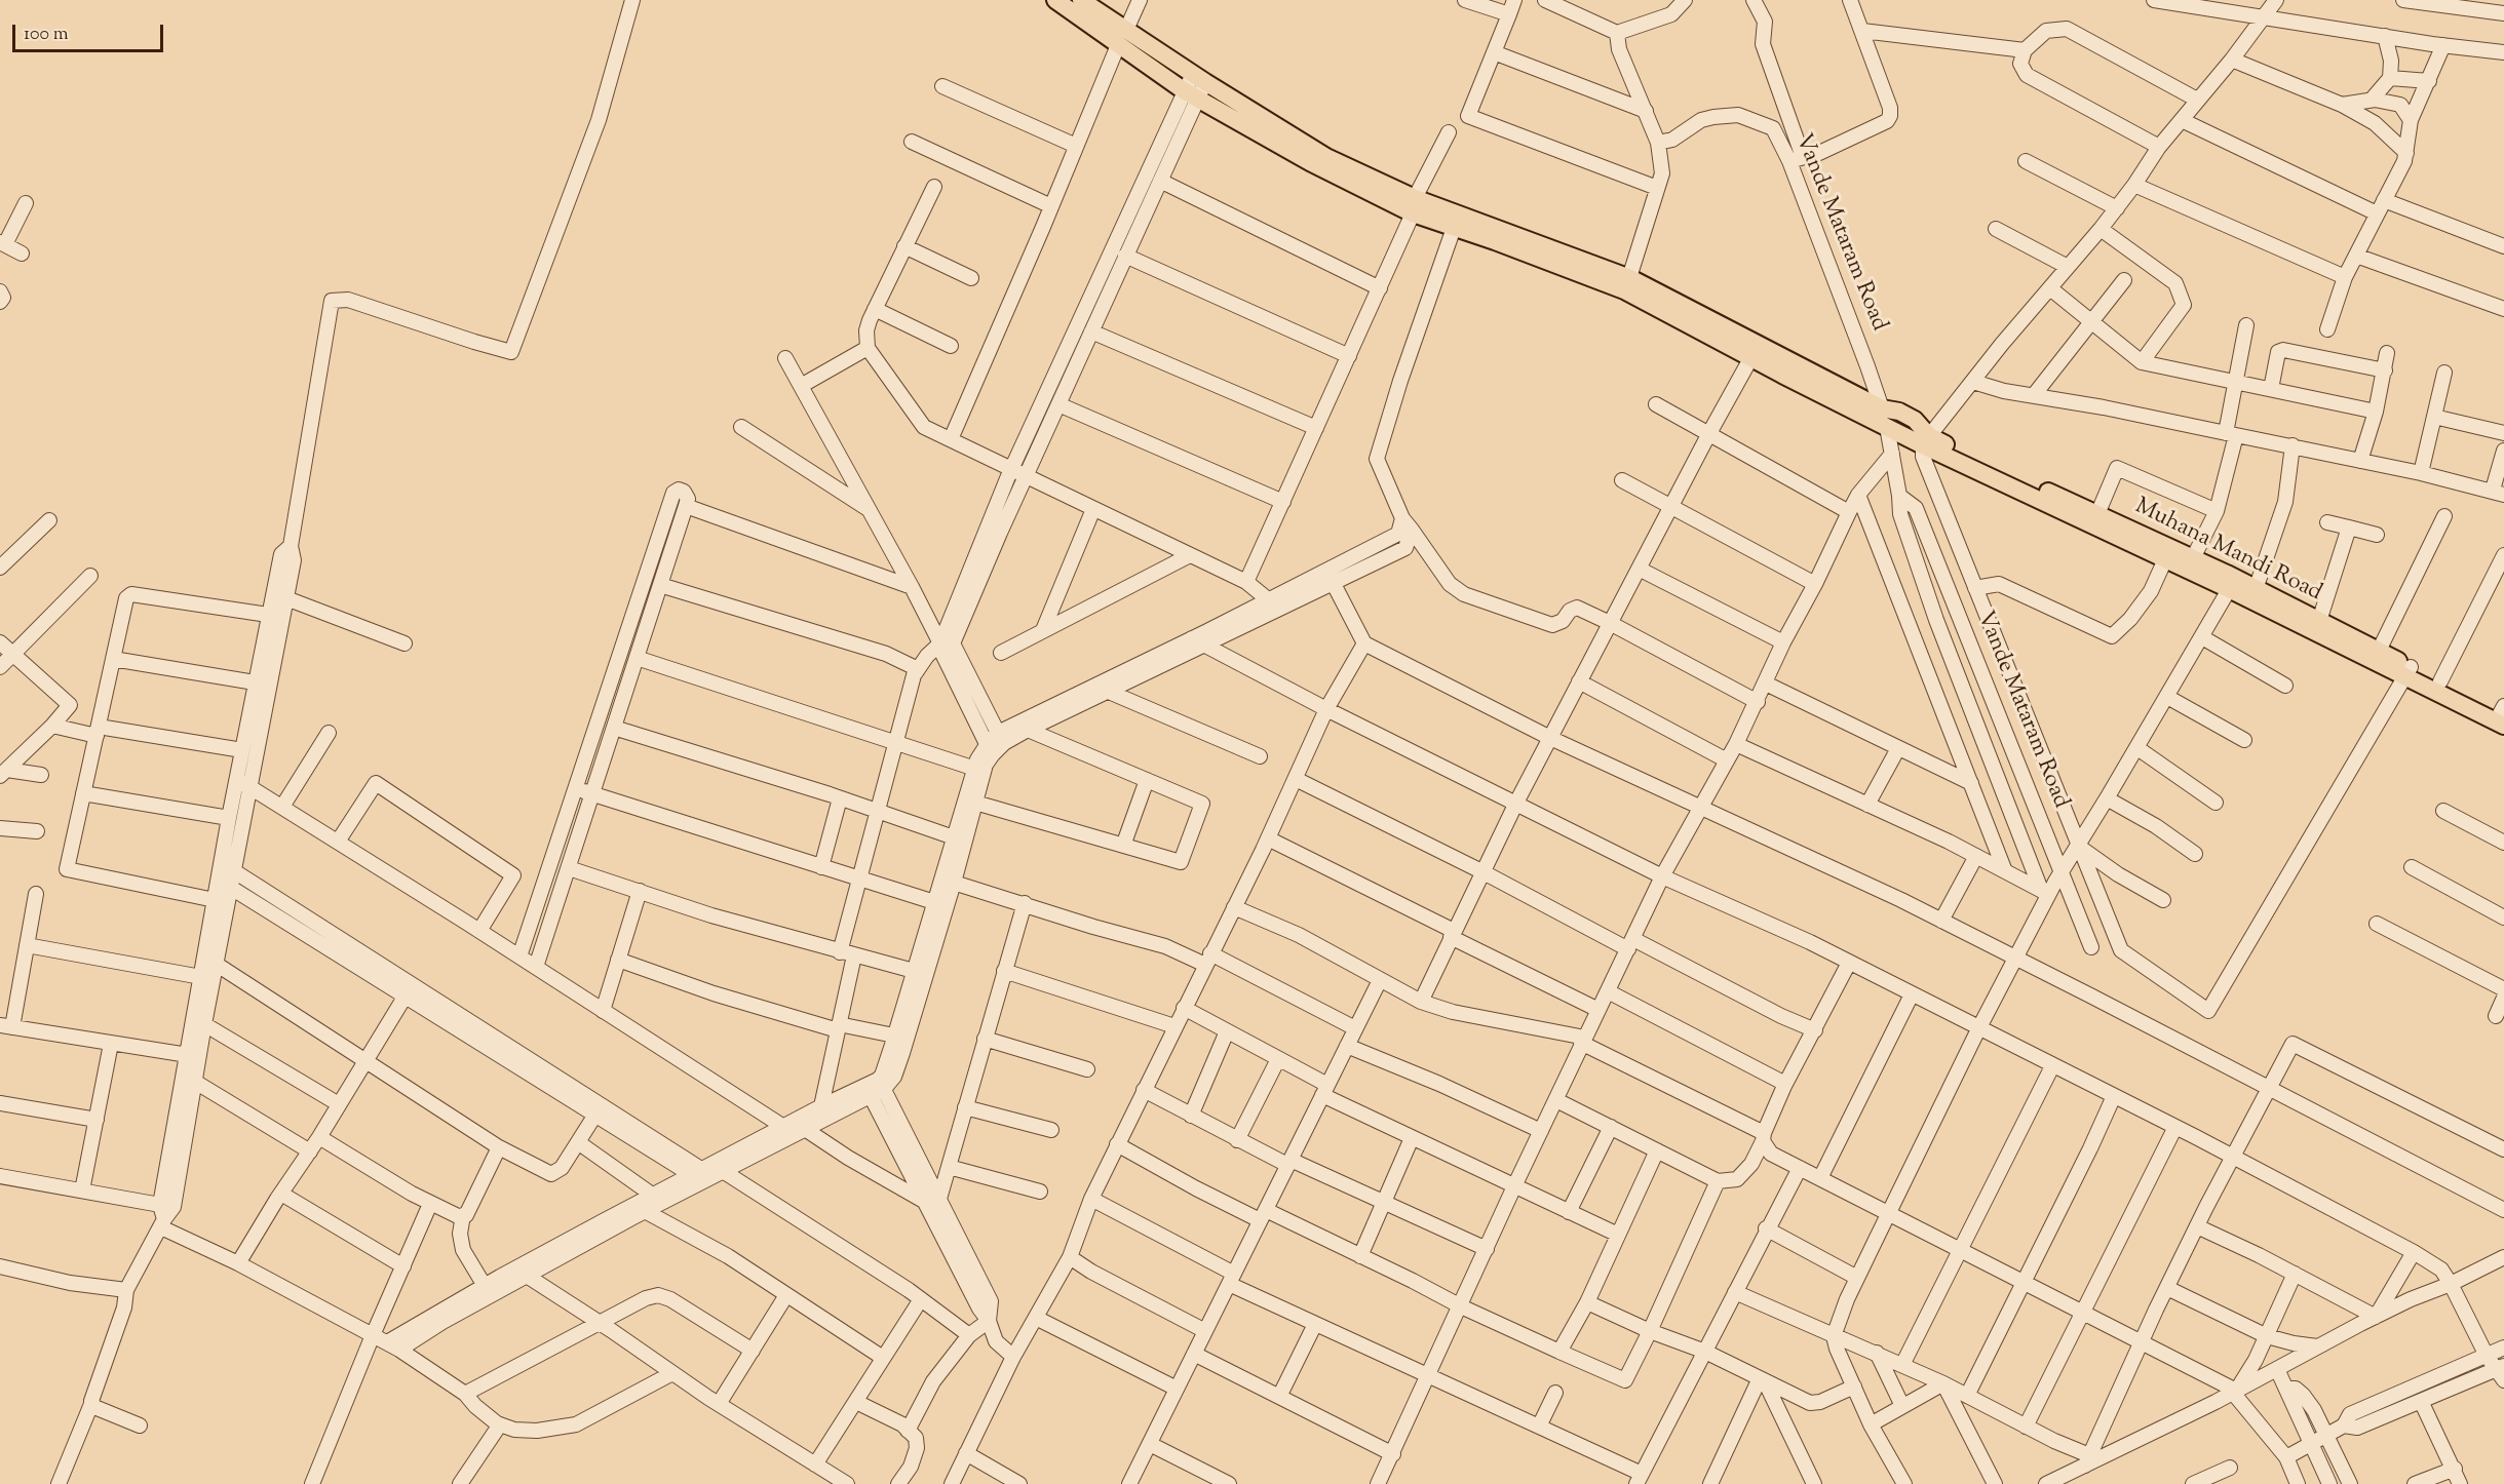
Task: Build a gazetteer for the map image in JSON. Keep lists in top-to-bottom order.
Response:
{
  "streets": {
    "main road": ["Vande Mataram Road", "Muhana Mandi Road"]
  },
  "scale_bar": "100 m"
}
